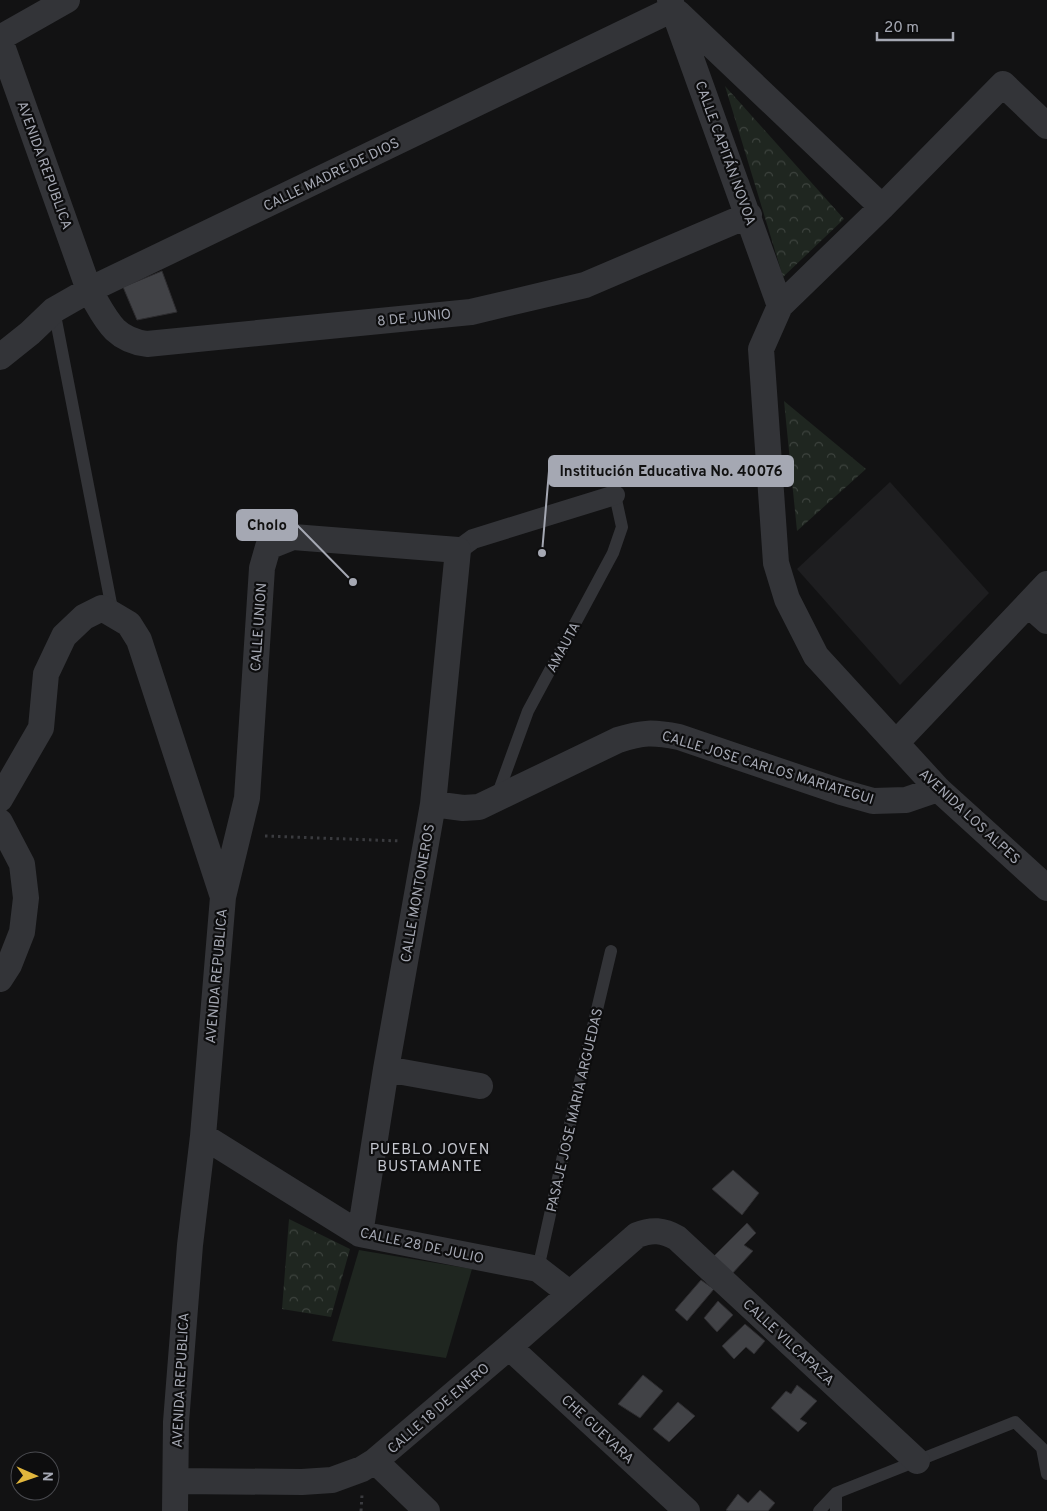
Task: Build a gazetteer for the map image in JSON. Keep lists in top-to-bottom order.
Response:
{
  "streets": {
    "street": [
      "CALLE CAPITÁN NOVOA",
      "AVENIDA REPUBLICA",
      "CALLE MADRE DE DIOS",
      "8 DE JUNIO",
      "CALLE UNION",
      "CALLE JOSE CARLOS MARIATEGUI",
      "AVENIDA LOS ALPES",
      "CALLE MONTONEROS",
      "CALLE 28 DE JULIO",
      "CALLE VILCAPAZA",
      "CALLE 18 DE ENERO",
      "CHE GUEVARA"
    ],
    "lane": ["AMAUTA", "PASAJE JOSE MARIA ARGUEDAS"]
  },
  "crossings": [
    ["CALLE CAPITÁN NOVOA", "CALLE MADRE DE DIOS"],
    ["CALLE CAPITÁN NOVOA", "8 DE JUNIO"],
    ["CALLE CAPITÁN NOVOA", "AVENIDA LOS ALPES"],
    ["AVENIDA REPUBLICA", "CALLE MADRE DE DIOS"],
    ["AVENIDA REPUBLICA", "8 DE JUNIO"],
    ["AVENIDA REPUBLICA", "CALLE UNION"],
    ["AVENIDA REPUBLICA", "CALLE 28 DE JULIO"],
    ["AVENIDA REPUBLICA", "CALLE 18 DE ENERO"],
    ["CALLE MADRE DE DIOS", "8 DE JUNIO"],
    ["CALLE UNION", "CALLE MONTONEROS"],
    ["AMAUTA", "CALLE JOSE CARLOS MARIATEGUI"],
    ["CALLE JOSE CARLOS MARIATEGUI", "AVENIDA LOS ALPES"],
    ["CALLE JOSE CARLOS MARIATEGUI", "CALLE MONTONEROS"],
    ["CALLE MONTONEROS", "CALLE 28 DE JULIO"],
    ["PASAJE JOSE MARIA ARGUEDAS", "CALLE 28 DE JULIO"],
    ["CALLE 28 DE JULIO", "CALLE 18 DE ENERO"],
    ["CALLE VILCAPAZA", "CALLE 18 DE ENERO"],
    ["CALLE 18 DE ENERO", "CHE GUEVARA"]
  ],
  "districts": ["PUEBLO JOVEN BUSTAMANTE"],
  "places": ["Institución Educativa No. 40076", "Cholo"],
  "scale_bar": "20 m",
  "north": "right"
}
